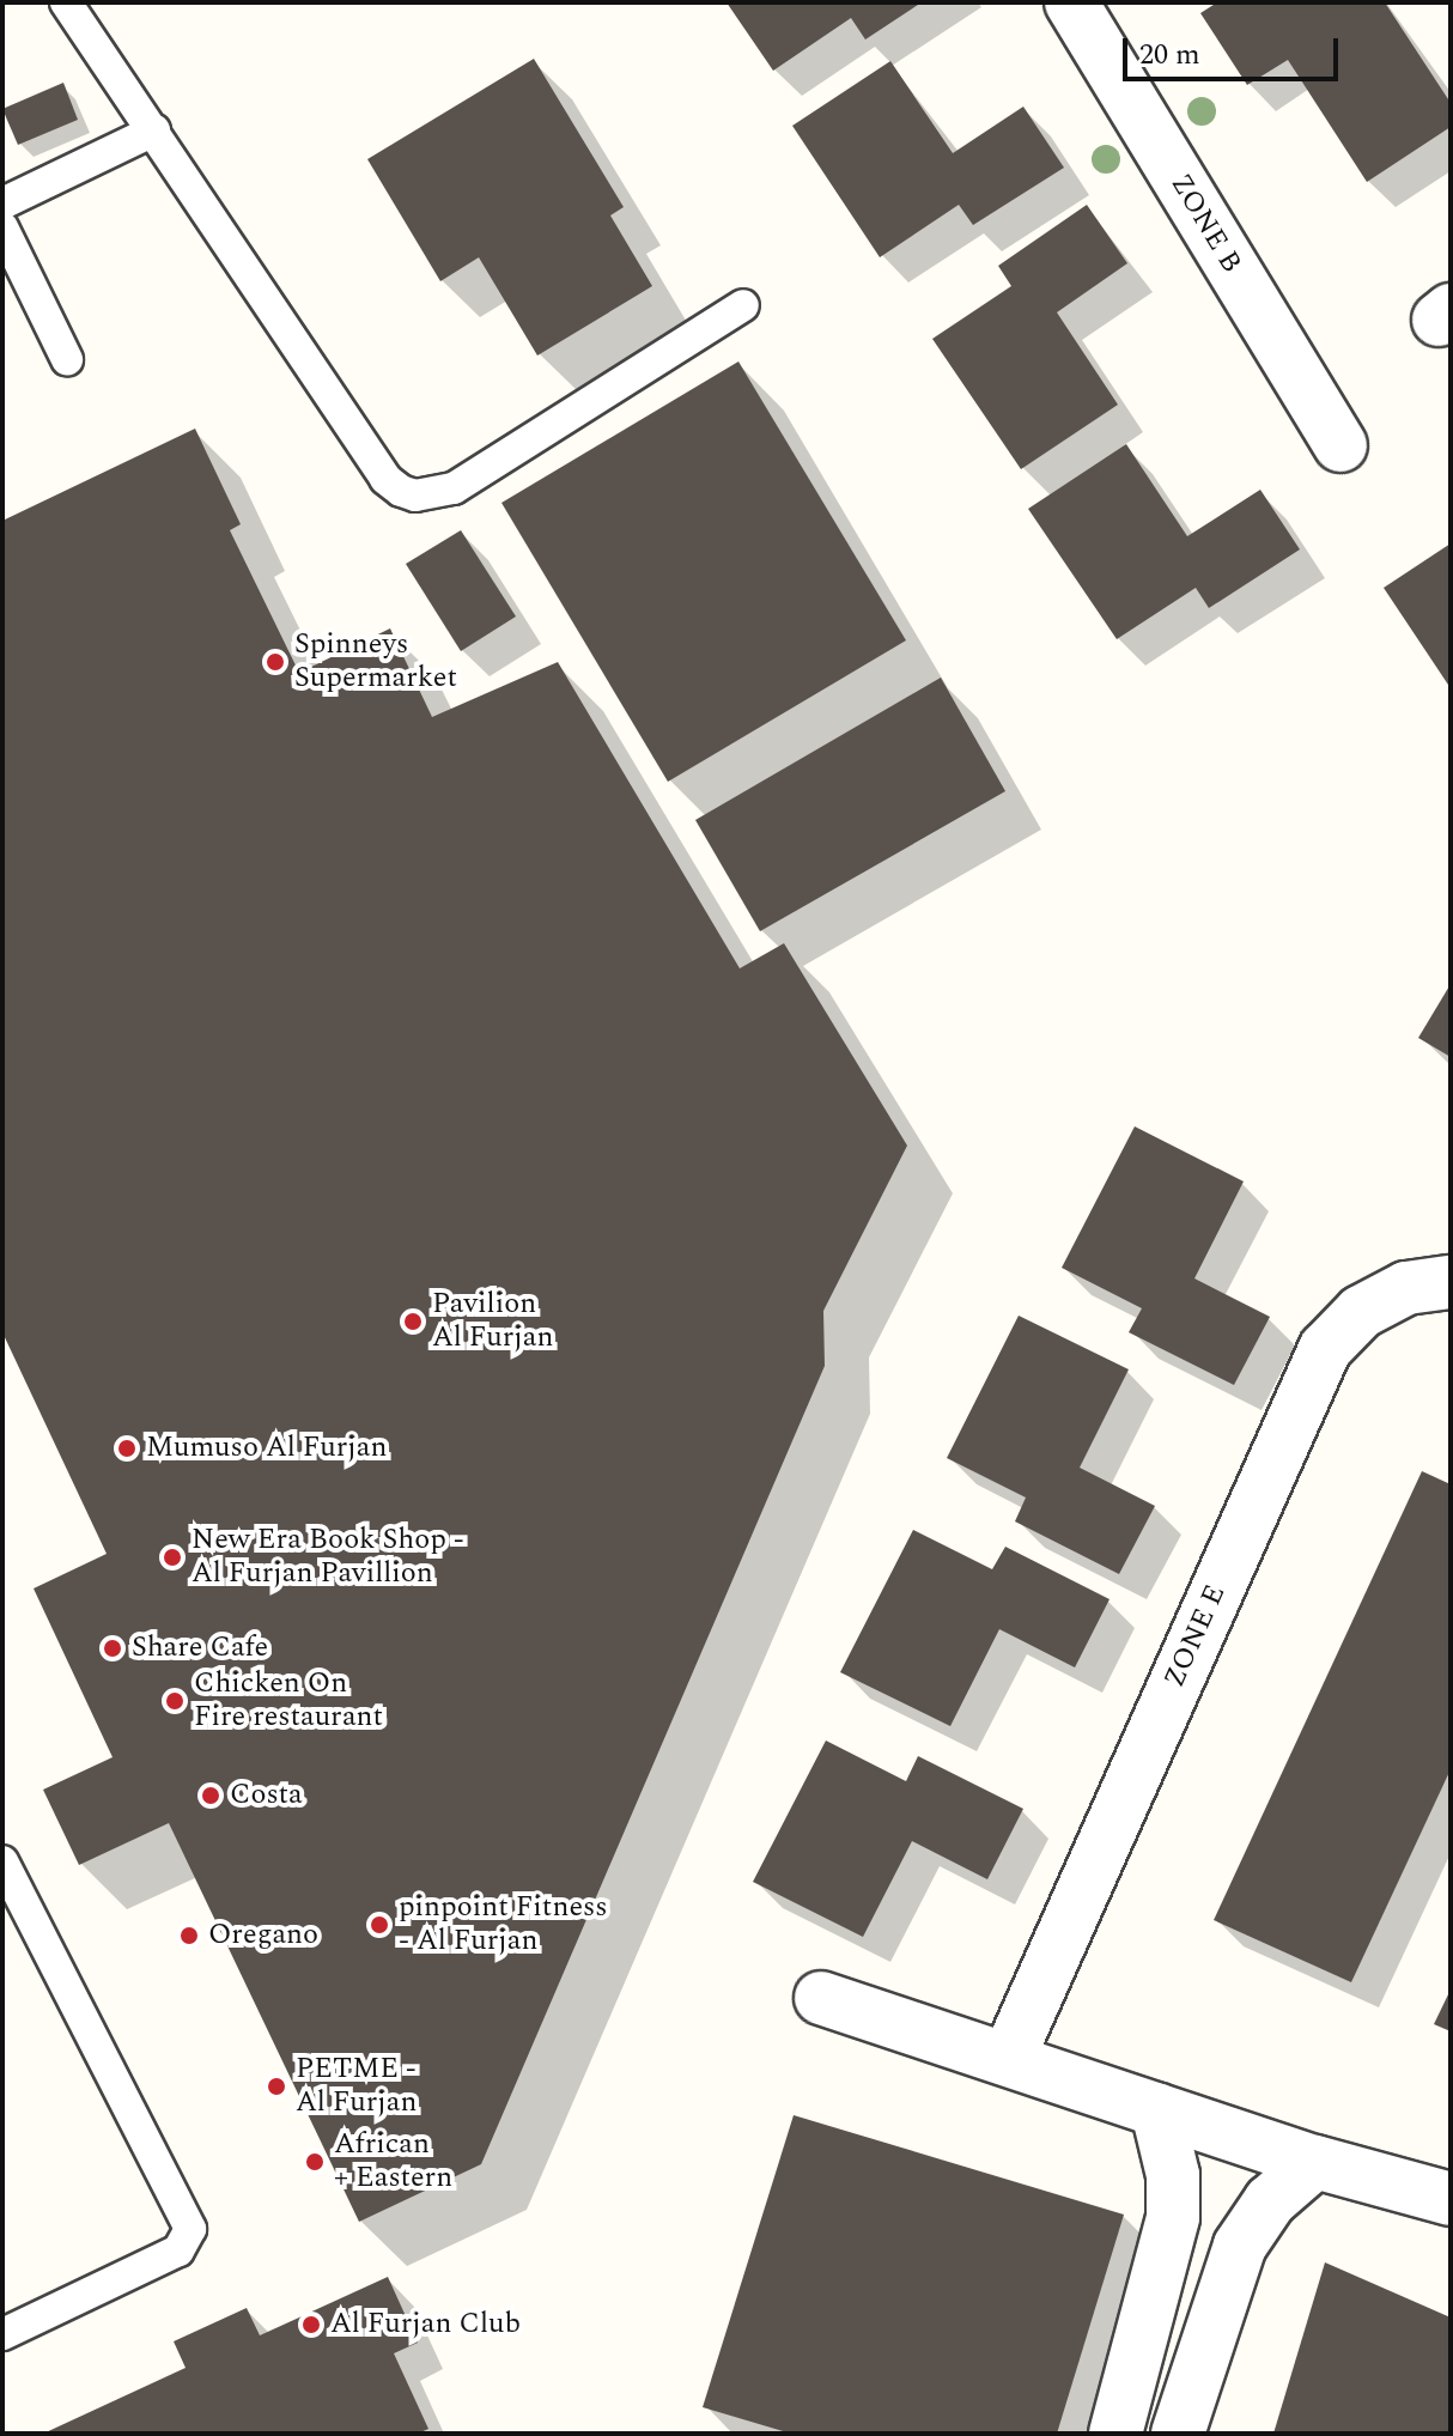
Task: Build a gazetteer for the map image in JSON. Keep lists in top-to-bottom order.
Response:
{
  "streets": {
    "street": ["ZONE B", "ZONE E"]
  },
  "places": [
    "Spinneys Supermarket",
    "Pavilion Al Furjan",
    "Mumuso Al Furjan",
    "New Era Book Shop - Al Furjan Pavillion",
    "Share Cafe",
    "Chicken On Fire restaurant",
    "Costa",
    "pinpoint Fitness - Al Furjan",
    "Oregano",
    "PETME - Al Furjan",
    "African + Eastern",
    "Al Furjan Club"
  ],
  "scale_bar": "20 m"
}
